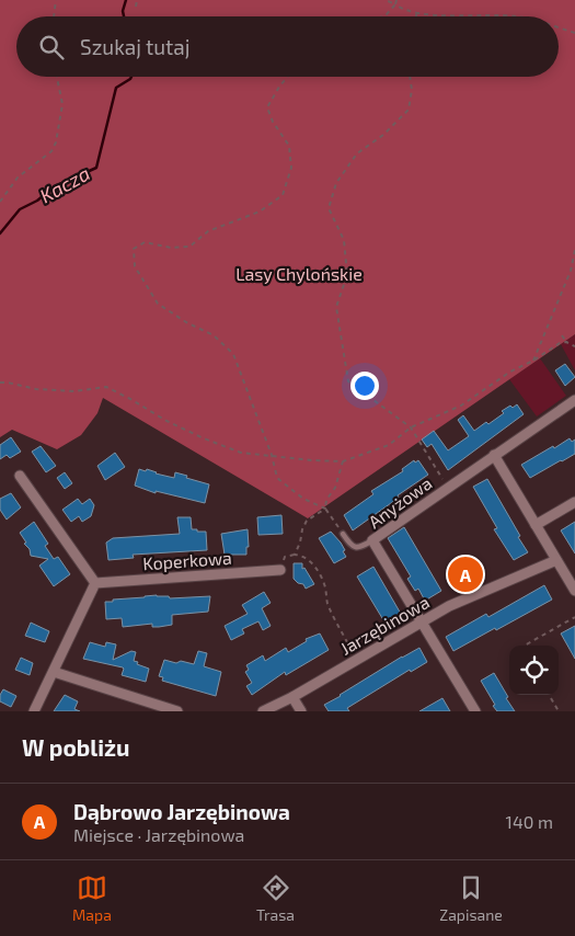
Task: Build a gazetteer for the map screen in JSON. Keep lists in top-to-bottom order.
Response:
{
  "streets": {
    "street": ["Anyżowa", "Koperkowa", "Jarzębinowa"]
  },
  "crossings": [
    ["Anyżowa", "Jarzębinowa"]
  ],
  "water": ["Kacza"],
  "parks": ["Lasy Chylońskie"],
  "page": {
    "search": "Szukaj tutaj",
    "pins": "A",
    "heading": "W pobliżu",
    "list": [
      {
        "mark": "A",
        "name": "Dąbrowo Jarzębinowa",
        "note": "Miejsce · Jarzębinowa",
        "value": "140 m"
      }
    ],
    "nav": ["Mapa", "Trasa", "Zapisane"]
  }
}
